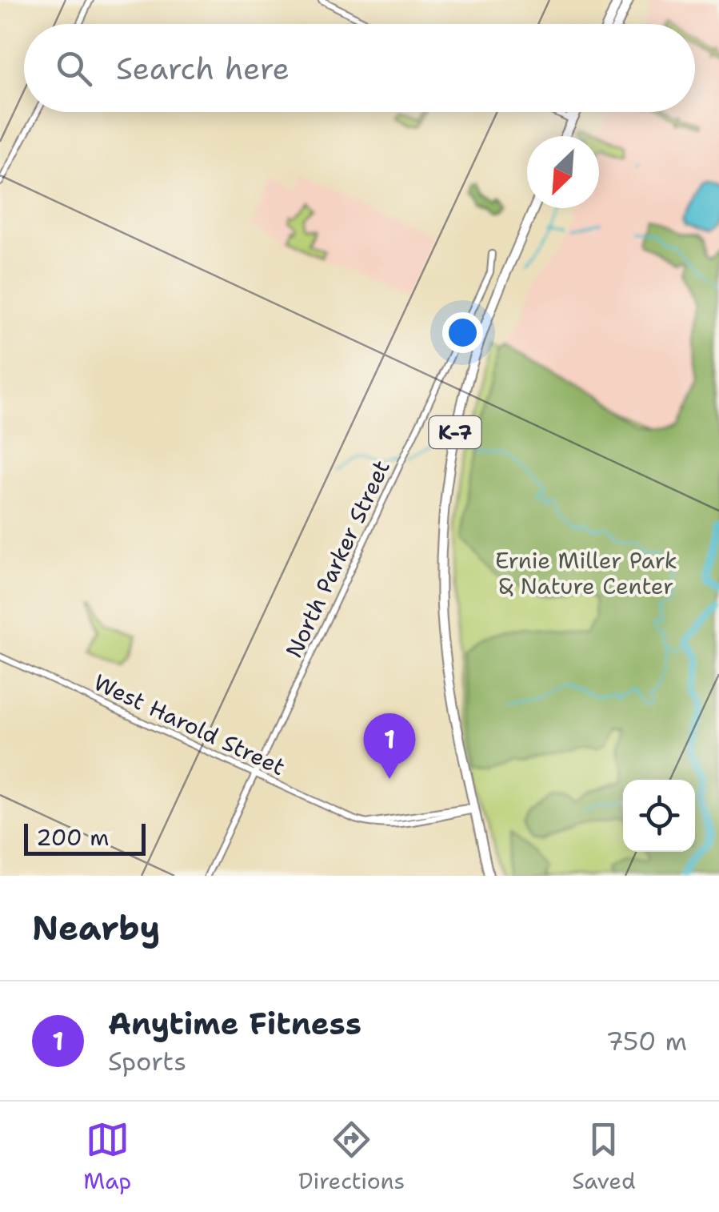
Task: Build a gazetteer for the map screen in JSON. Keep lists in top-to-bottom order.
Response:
{
  "streets": {
    "highway": ["K-7"],
    "street": ["North Parker Street", "West Harold Street"]
  },
  "crossings": [
    ["K-7", "West Harold Street"],
    ["North Parker Street", "West Harold Street"]
  ],
  "parks": ["Ernie Miller Park & Nature Center"],
  "scale_bar": "200 m",
  "north": "bottom left",
  "page": {
    "search": "Search here",
    "pins": "1",
    "scale": "200 m",
    "heading": "Nearby",
    "list": [
      {
        "mark": "1",
        "name": "Anytime Fitness",
        "note": "Sports",
        "value": "750 m"
      }
    ],
    "nav": ["Map", "Directions", "Saved"]
  }
}
